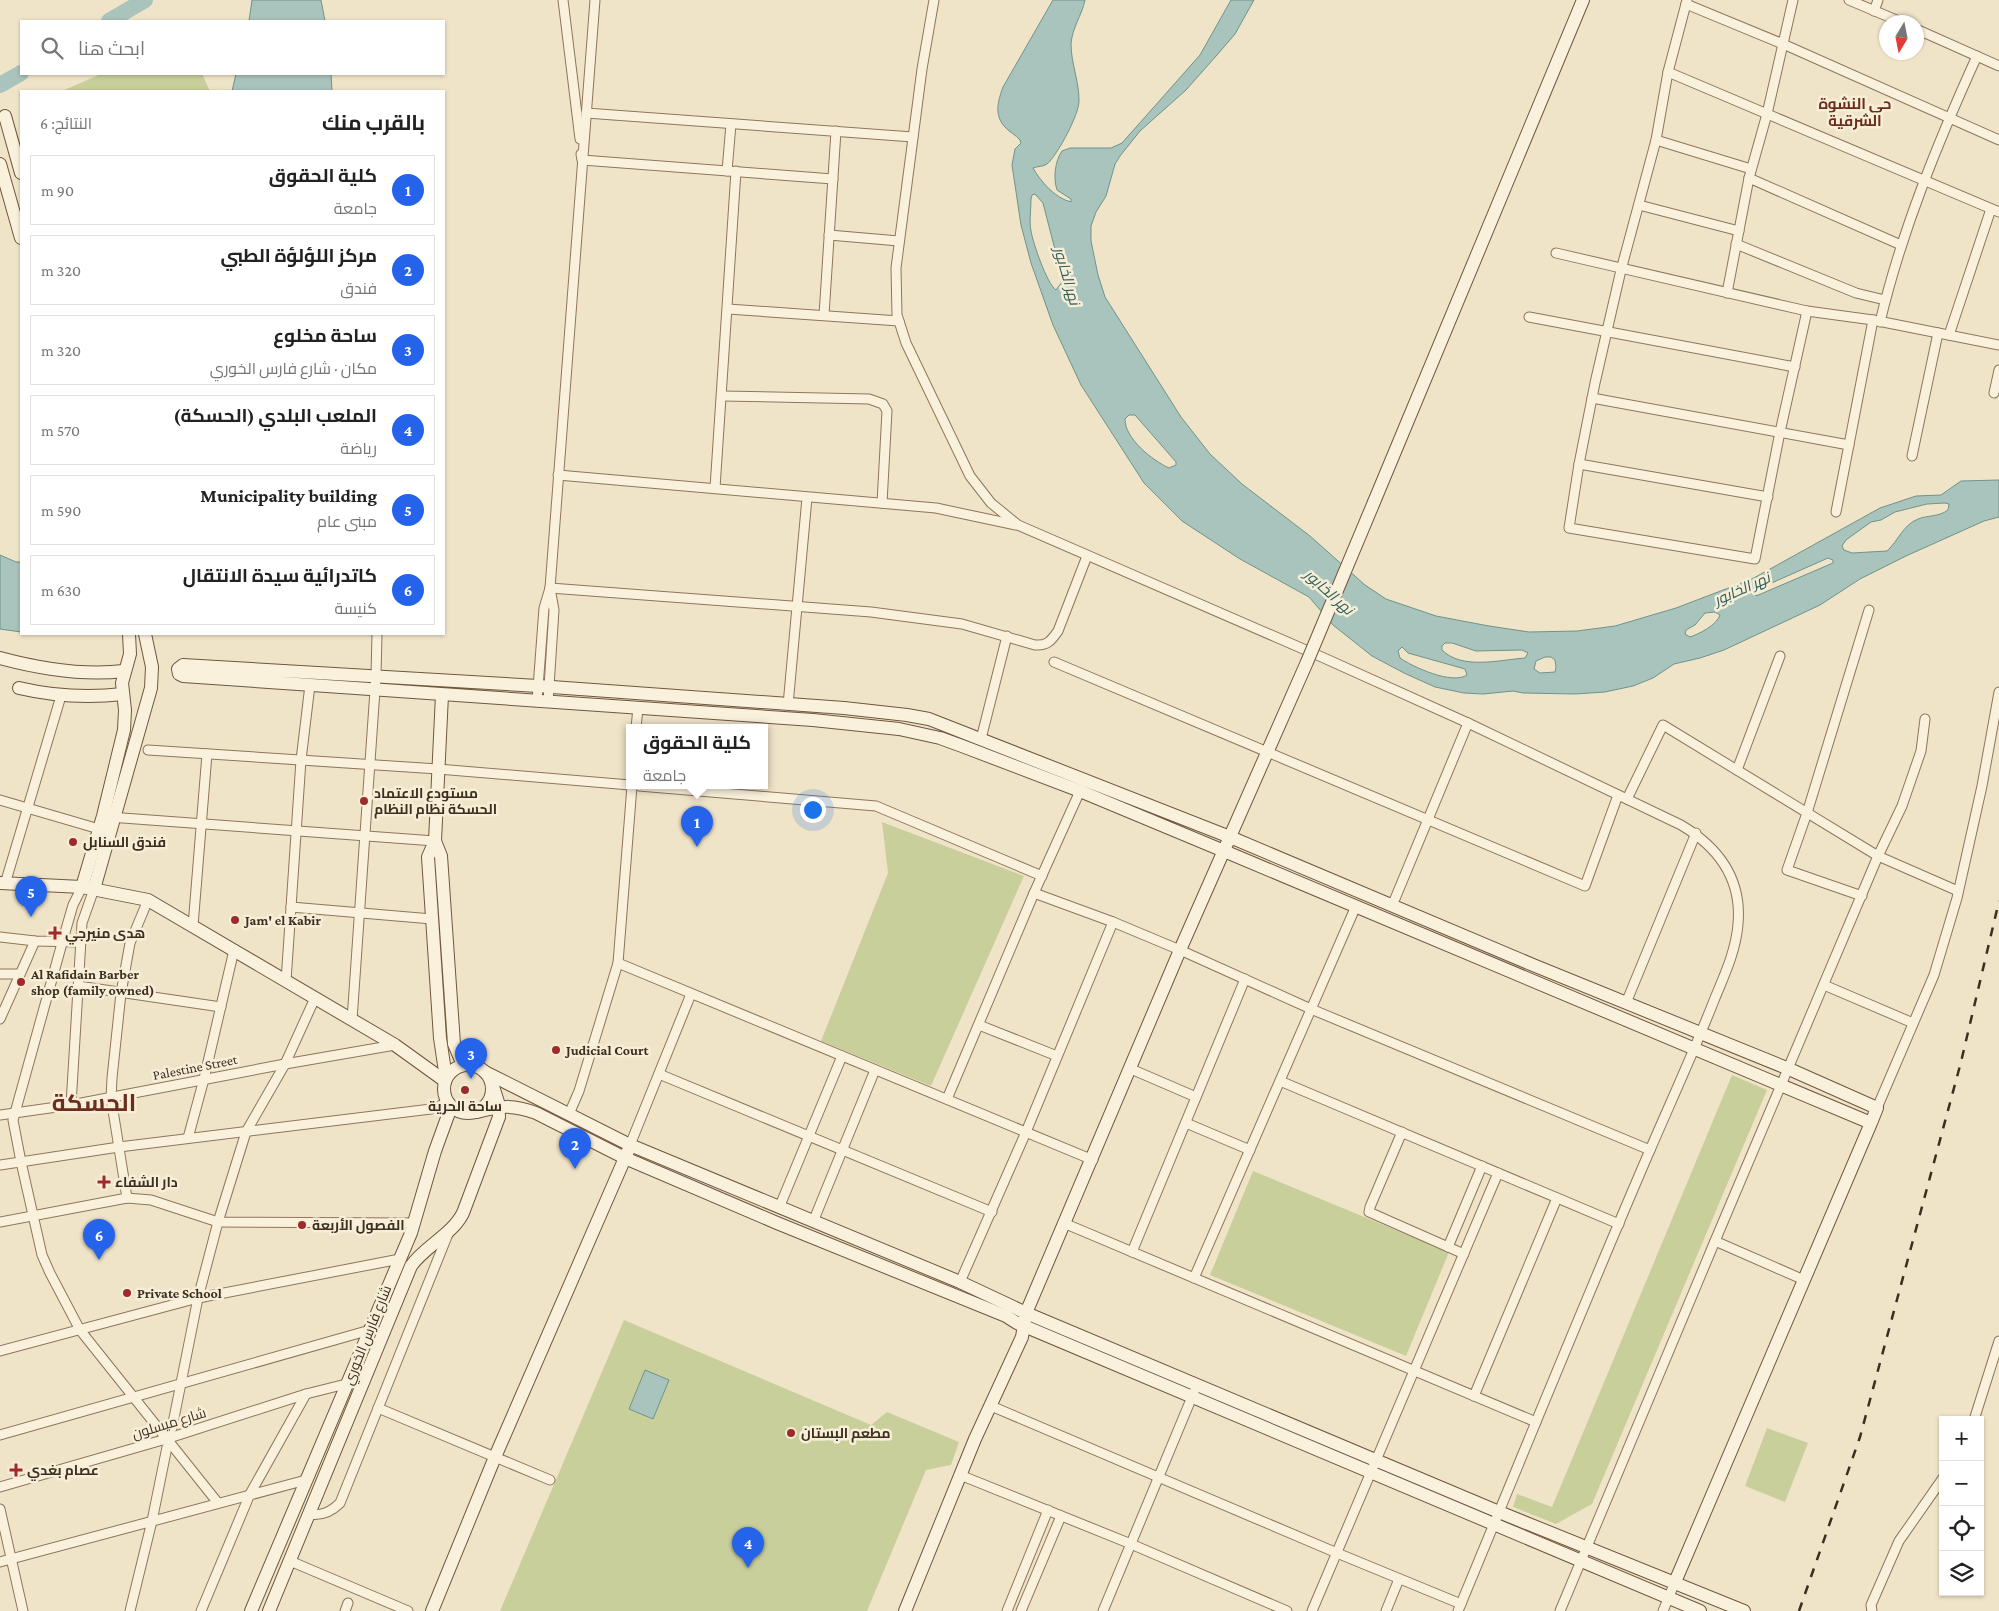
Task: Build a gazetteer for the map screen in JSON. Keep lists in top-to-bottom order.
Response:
{
  "streets": {
    "street": ["Palestine Street", "شارع فارس الخوري", "شارع ميسلون"]
  },
  "districts": ["حي النشوة الشرقية", "الحسكة"],
  "water": ["نهر الخابور"],
  "places": {
    "other": [
      "مستودع الاعتماد الحسكة نظام النظام",
      "فندق السنابل",
      "Jam' el Kabir",
      "Al Rafidain Barber shop (family owned)",
      "Judicial Court",
      "ساحة الحرية",
      "الفصول الأربعة",
      "Private School",
      "مطعم البستان"
    ],
    "health": ["هدى منيرجي", "دار الشفاء", "عصام بغدي"]
  },
  "north": "bottom",
  "page": {
    "search": "ابحث هنا",
    "heading": ["بالقرب منك", "النتائج: 6"],
    "list": [
      {
        "mark": "1",
        "name": "كلية الحقوق",
        "note": "جامعة",
        "value": "90 m"
      },
      {
        "mark": "2",
        "name": "مركز اللؤلؤة الطبي",
        "note": "فندق",
        "value": "320 m"
      },
      {
        "mark": "3",
        "name": "ساحة مخلوع",
        "note": "مكان · شارع فارس الخوري",
        "value": "320 m"
      },
      {
        "mark": "4",
        "name": "الملعب البلدي (الحسكة)",
        "note": "رياضة",
        "value": "570 m"
      },
      {
        "mark": "5",
        "name": "Municipality building",
        "note": "مبنى عام",
        "value": "590 m"
      },
      {
        "mark": "6",
        "name": "كاتدرائية سيدة الانتقال",
        "note": "كنيسة",
        "value": "630 m"
      }
    ],
    "popup": ["كلية الحقوق", "جامعة"],
    "pins": [
      "1",
      "5",
      "3",
      "2",
      "6",
      "4"
    ],
    "map_buttons": ["+", "−"]
  }
}
